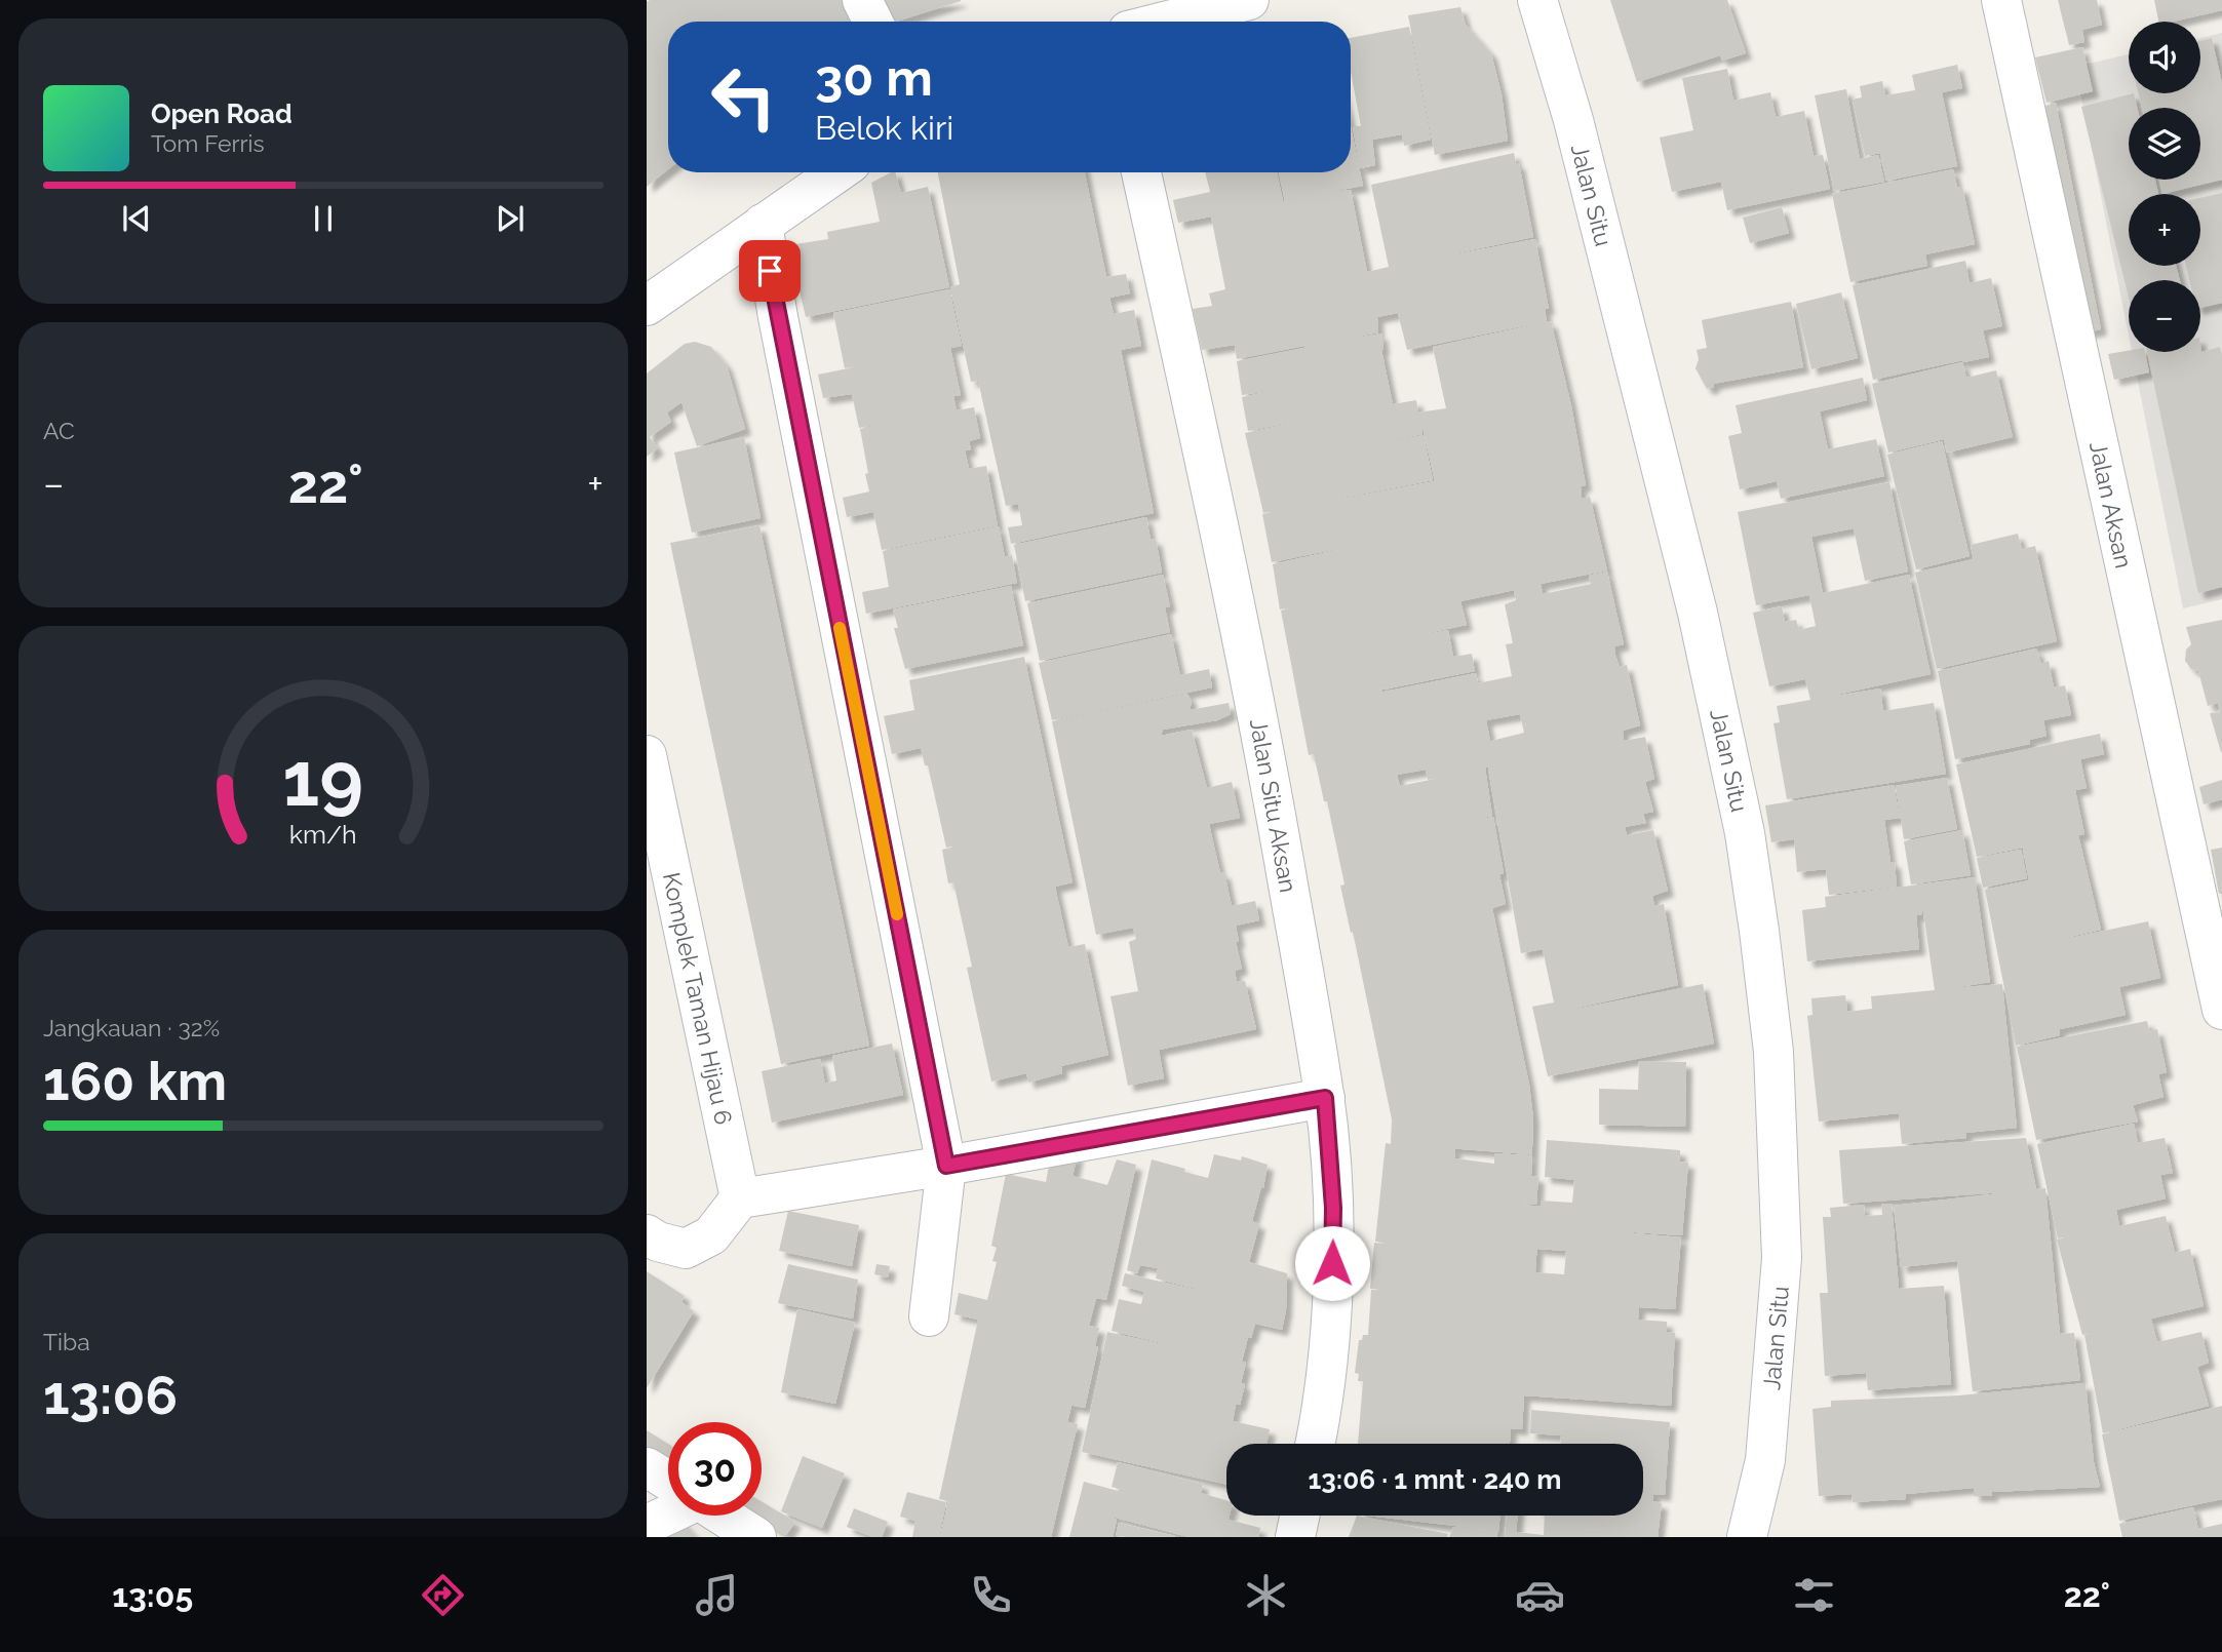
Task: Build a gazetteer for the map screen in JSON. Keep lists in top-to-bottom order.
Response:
{
  "streets": {
    "street": [
      "Jalan Situ",
      "Jalan Aksan",
      "Jalan Situ Aksan",
      "Komplek Taman Hijau 6"
    ]
  },
  "page": {
    "map_buttons": ["+", "−"],
    "turn": ["30 m", "Belok kiri"],
    "song": ["Open Road", "Tom Ferris"],
    "tile": [
      "AC",
      ["Jangkauan · 32%", "160 km"],
      ["Tiba", "13:06"]
    ],
    "heat": ["−", "22°", "+"],
    "limit": "30",
    "trip": "13:06 · 1 mnt · 240 m",
    "tabs": ["13:05", "22°"],
    "gauge": ["19", "km/h"]
  }
}
